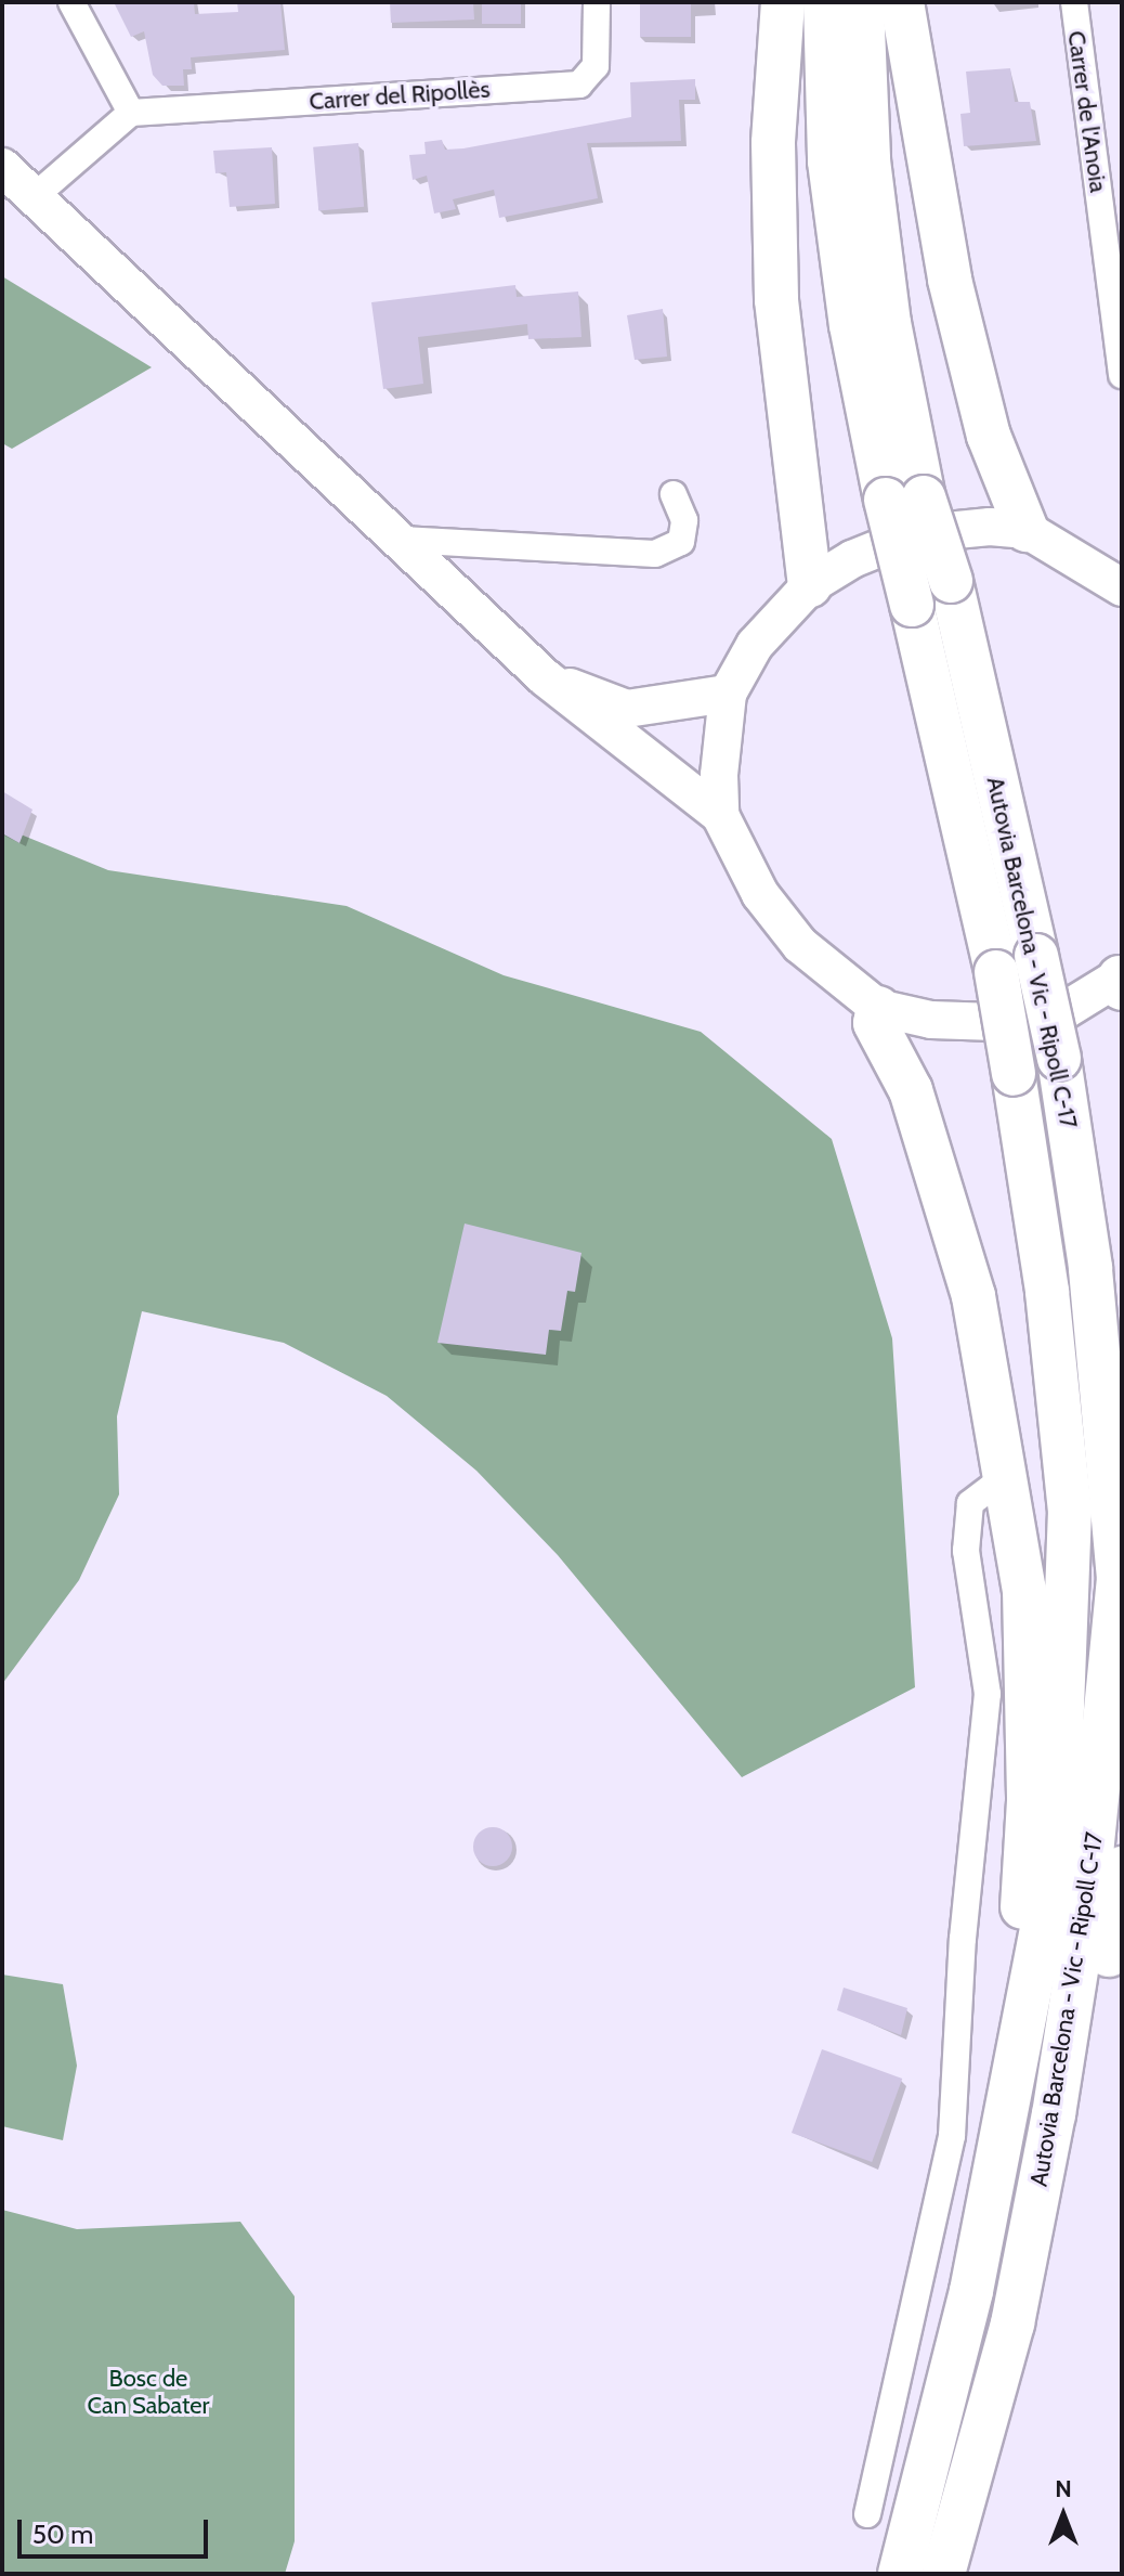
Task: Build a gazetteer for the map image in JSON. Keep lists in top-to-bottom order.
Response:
{
  "streets": {
    "highway": ["Autovia Barcelona - Vic - Ripoll C-17"],
    "street": ["Carrer del Ripollès", "Carrer de l'Anoia"]
  },
  "parks": ["Bosc de Can Sabater"],
  "scale_bar": "50 m",
  "north": "top"
}
